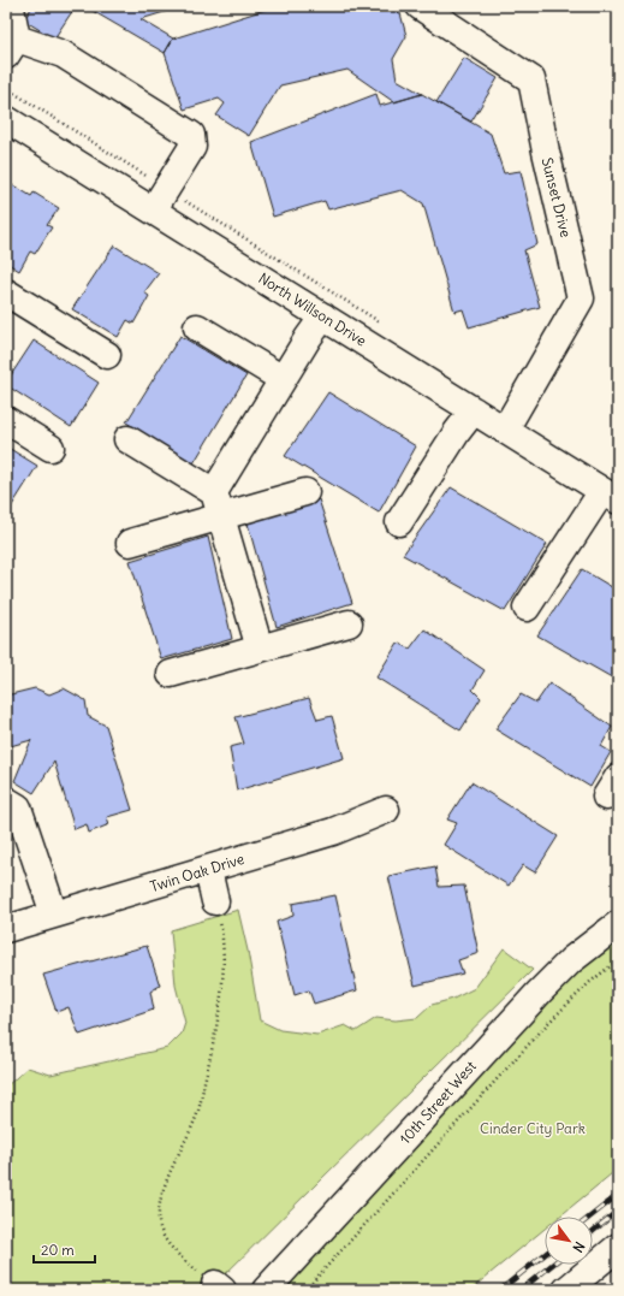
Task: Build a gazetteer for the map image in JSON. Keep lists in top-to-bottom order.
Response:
{
  "streets": {
    "street": [
      "Sunset Drive",
      "North Willson Drive",
      "Twin Oak Drive",
      "10th Street West"
    ]
  },
  "crossings": [
    ["Sunset Drive", "North Willson Drive"]
  ],
  "parks": ["Cinder City Park"],
  "scale_bar": "20 m",
  "north": "bottom right"
}
